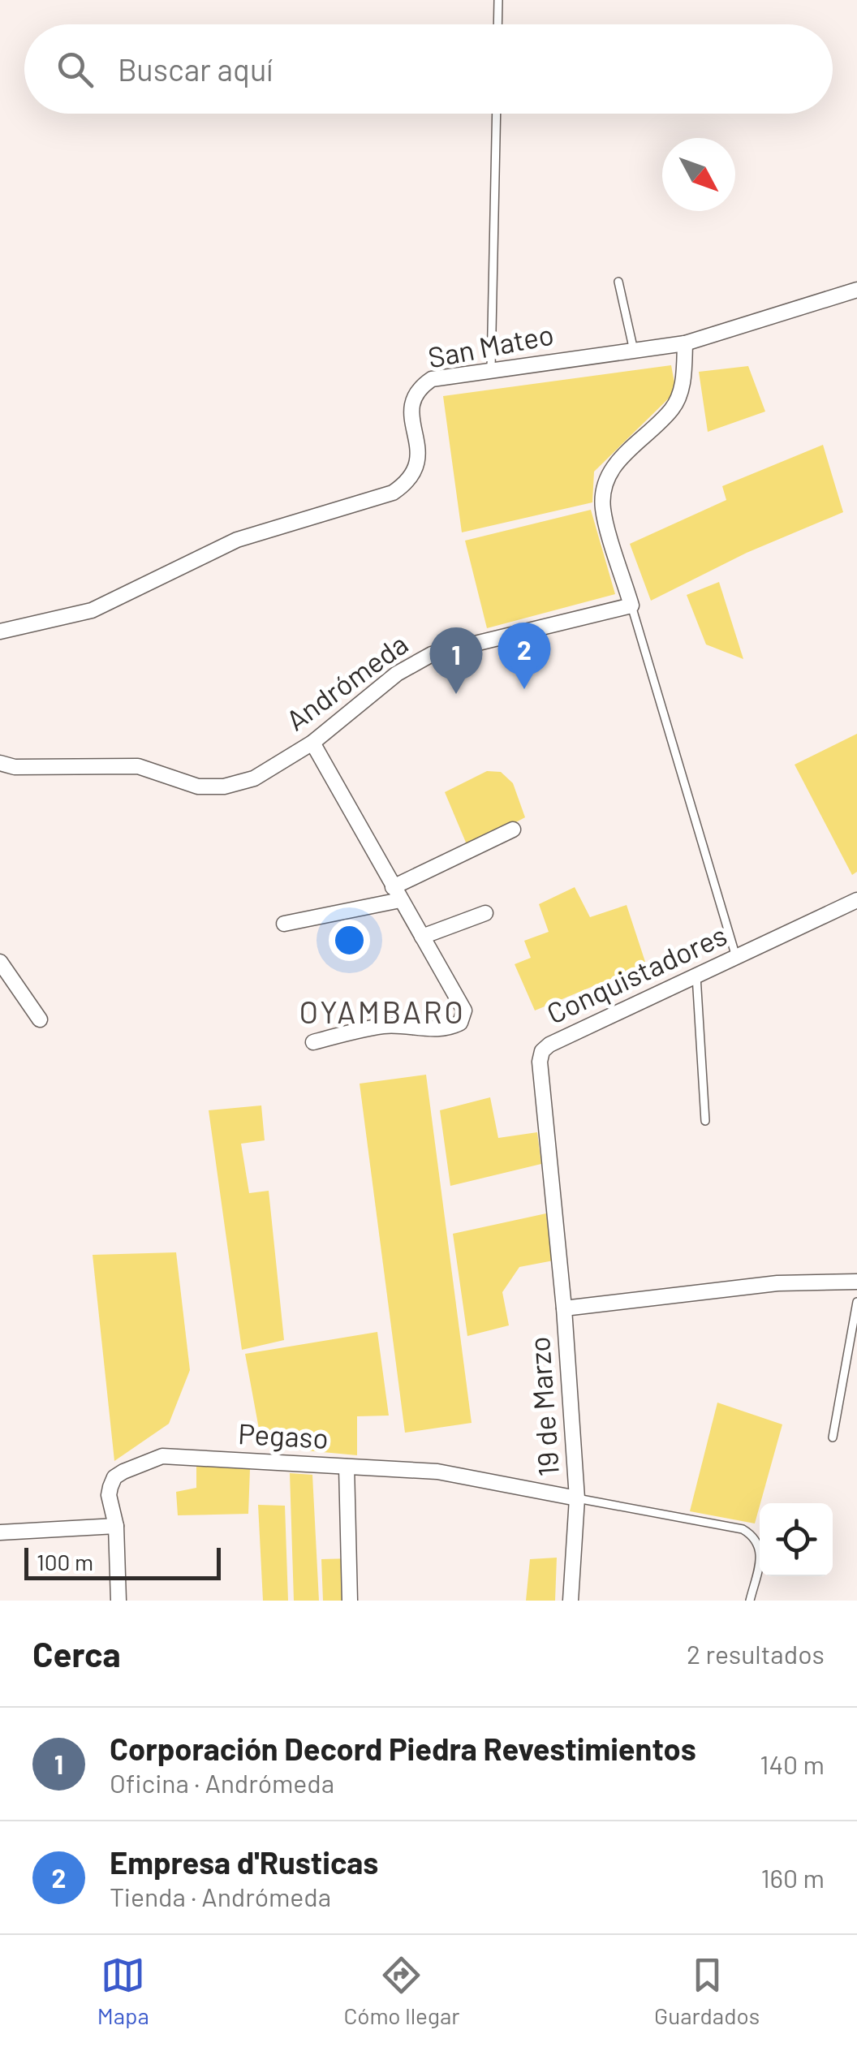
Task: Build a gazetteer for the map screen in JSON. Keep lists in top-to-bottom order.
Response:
{
  "streets": {
    "street": [
      "San Mateo",
      "Andrómeda",
      "Conquistadores",
      "19 de Marzo",
      "Pegaso"
    ]
  },
  "crossings": [
    ["Conquistadores", "19 de Marzo"],
    ["19 de Marzo", "Pegaso"]
  ],
  "districts": ["OYAMBARO"],
  "scale_bar": "100 m",
  "north": "bottom right",
  "page": {
    "search": "Buscar aquí",
    "pins": ["2", "1"],
    "scale": "100 m",
    "heading": ["Cerca", "2 resultados"],
    "list": [
      {
        "mark": "1",
        "name": "Corporación Decord Piedra Revestimientos",
        "note": "Oficina · Andrómeda",
        "value": "140 m"
      },
      {
        "mark": "2",
        "name": "Empresa d'Rusticas",
        "note": "Tienda · Andrómeda",
        "value": "160 m"
      }
    ],
    "nav": ["Mapa", "Cómo llegar", "Guardados"]
  }
}
